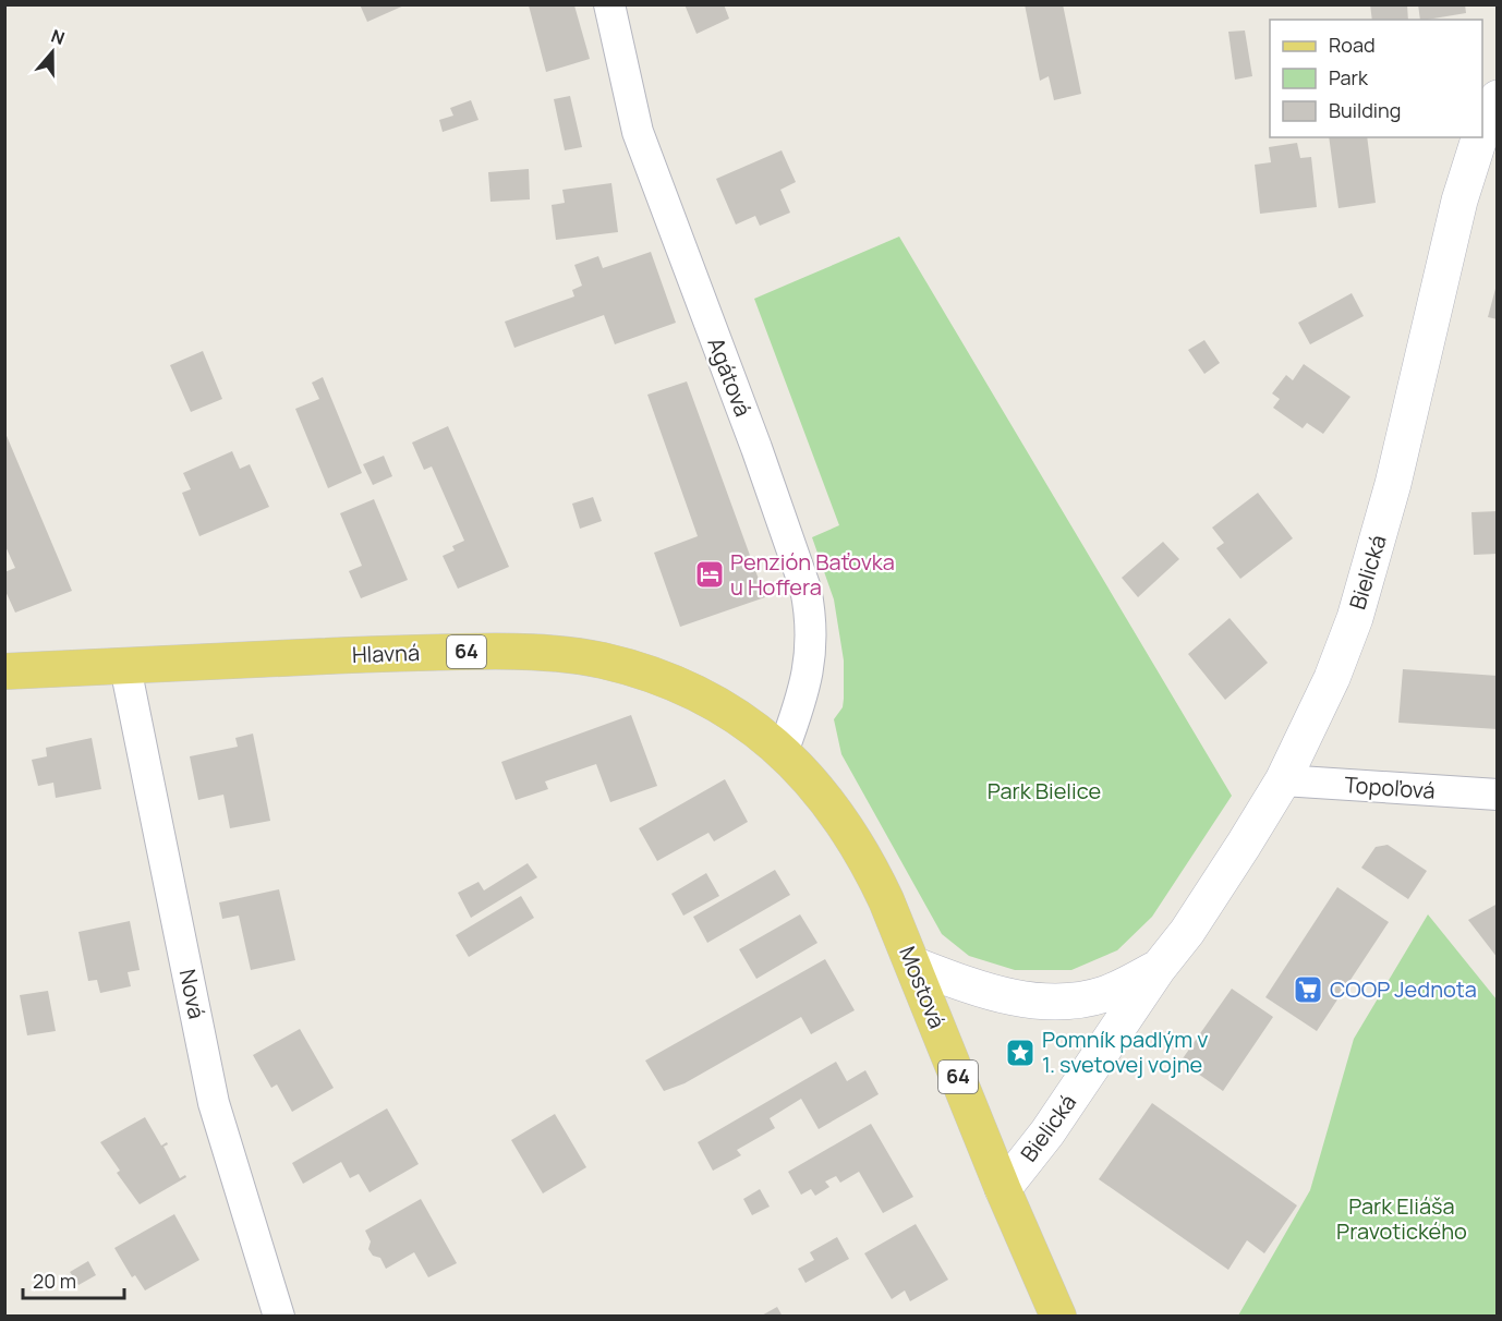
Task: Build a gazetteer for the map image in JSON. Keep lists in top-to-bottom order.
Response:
{
  "streets": {
    "main road": [
      "Bielická",
      "64",
      "Hlavná",
      "Mostová"
    ],
    "street": ["Agátová", "Topoľová", "Nová"]
  },
  "crossings": [
    ["Agátová", "Hlavná"],
    ["Agátová", "Mostová"],
    ["Bielická", "Topoľová"],
    ["Bielická", "Mostová"],
    ["Hlavná", "Mostová"],
    ["Hlavná", "Nová"]
  ],
  "parks": ["Park Bielice", "Park Eliáša Pravotického"],
  "places": {
    "hotel": ["Penzión Baťovka u Hoffera"],
    "supermarket": ["COOP Jednota"],
    "place": ["Pomník padlým v 1. svetovej vojne"]
  },
  "legend": ["Road", "Park", "Building"],
  "scale_bar": "20 m",
  "north": "top"
}
